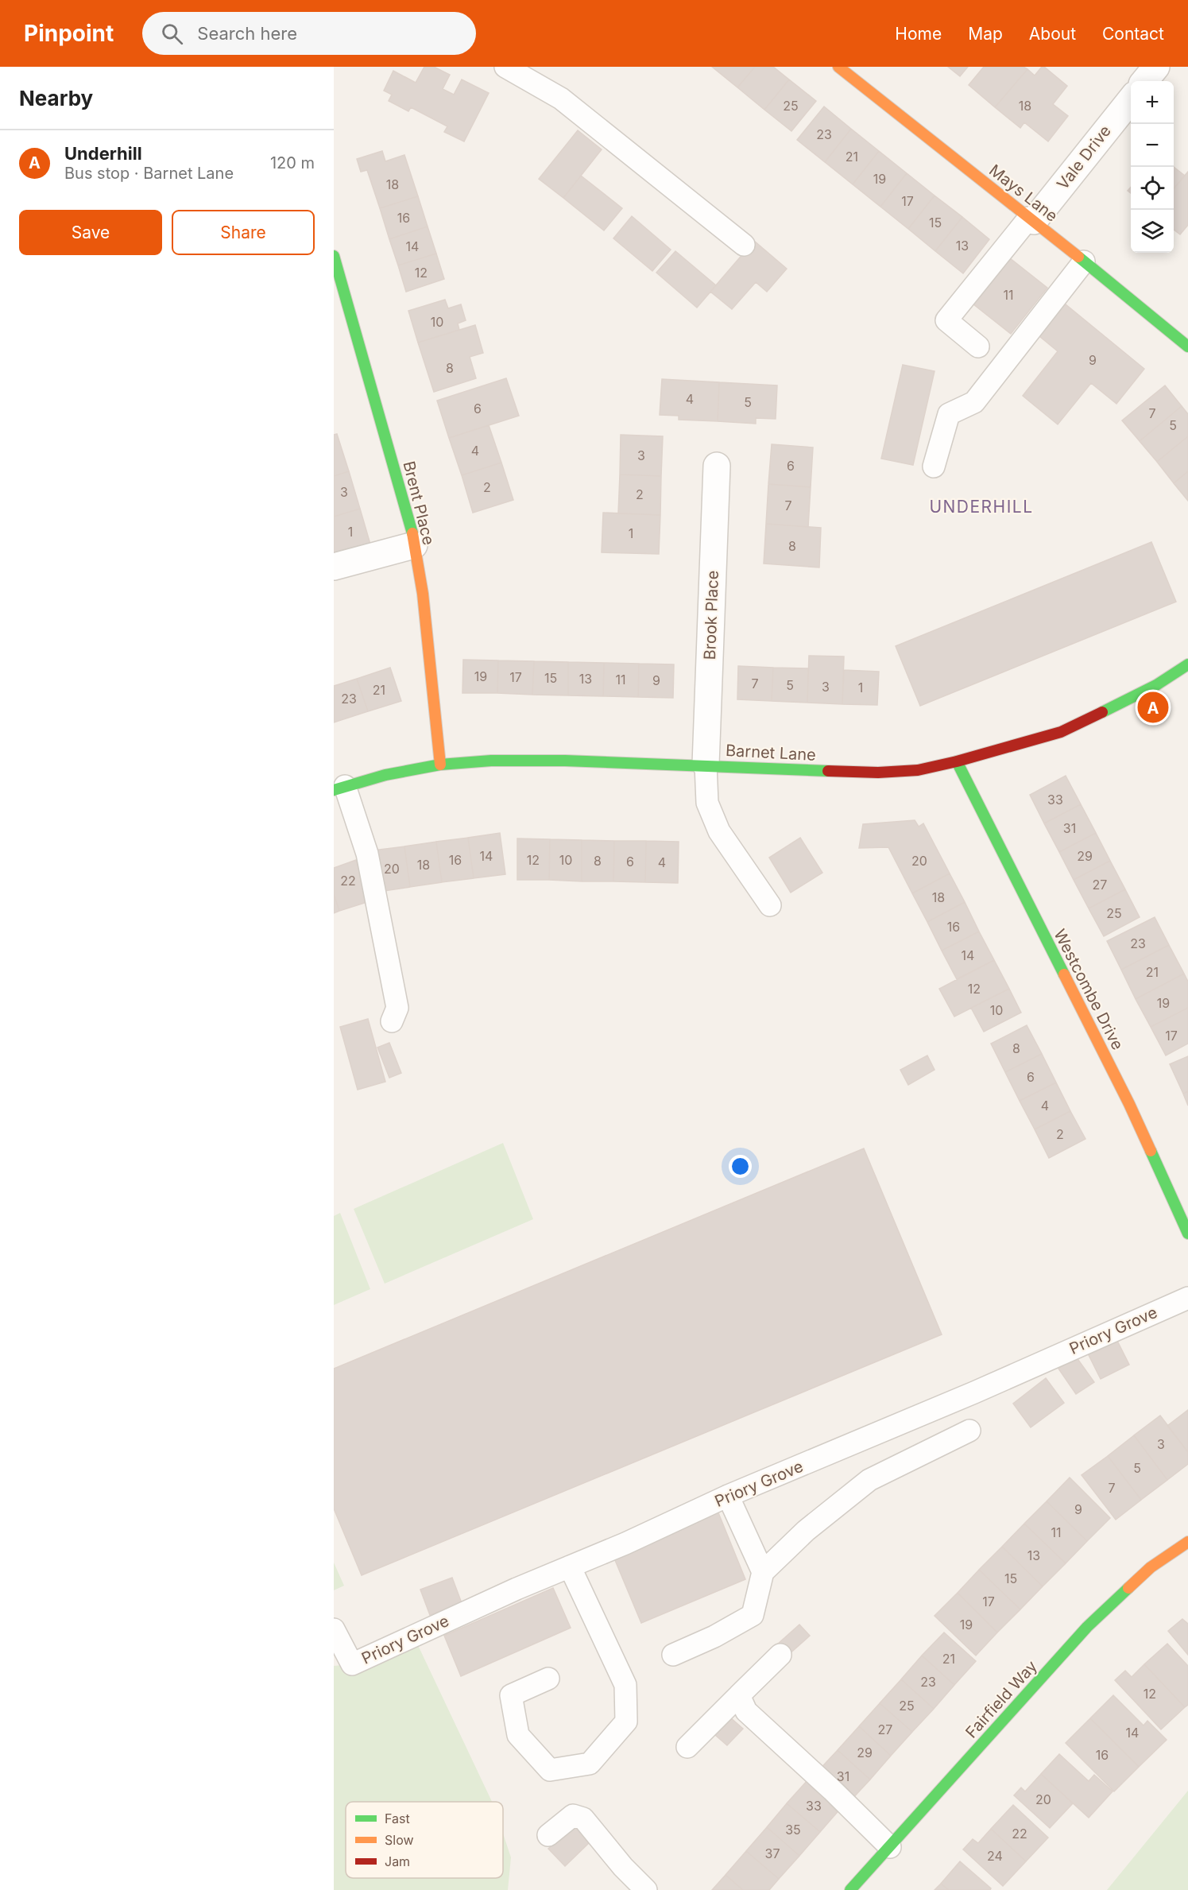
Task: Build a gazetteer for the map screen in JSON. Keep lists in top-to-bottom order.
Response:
{
  "streets": {
    "street": [
      "Vale Drive",
      "Mays Lane",
      "Brent Place",
      "Brook Place",
      "Barnet Lane",
      "Westcombe Drive",
      "Fairfield Way"
    ],
    "lane": ["Priory Grove"]
  },
  "crossings": [
    ["Vale Drive", "Mays Lane"],
    ["Brent Place", "Barnet Lane"],
    ["Brook Place", "Barnet Lane"],
    ["Barnet Lane", "Westcombe Drive"]
  ],
  "districts": ["UNDERHILL"],
  "house_numbers": [
    "25",
    "18",
    "23",
    "21",
    "19",
    "18",
    "17",
    "16",
    "15",
    "13",
    "14",
    "12",
    "11",
    "10",
    "9",
    "8",
    "4",
    "5",
    "6",
    "7",
    "5",
    "4",
    "3",
    "6",
    "2",
    "3",
    "2",
    "7",
    "1",
    "1",
    "8",
    "19",
    "17",
    "15",
    "13",
    "11",
    "9",
    "7",
    "5",
    "3",
    "1",
    "21",
    "23",
    "33",
    "31",
    "14",
    "29",
    "16",
    "12",
    "10",
    "8",
    "20",
    "6",
    "4",
    "18",
    "20",
    "22",
    "27",
    "18",
    "25",
    "16",
    "23",
    "14",
    "21",
    "12",
    "19",
    "10",
    "17",
    "8",
    "6",
    "4",
    "2",
    "3",
    "5",
    "7",
    "9",
    "11",
    "13",
    "15",
    "17",
    "19",
    "21",
    "23",
    "12",
    "25",
    "27",
    "14",
    "29",
    "16",
    "31",
    "20",
    "33",
    "35",
    "22",
    "37",
    "24"
  ],
  "legend": ["Fast", "Slow", "Jam"],
  "page": {
    "header": "Pinpoint",
    "search": "Search here",
    "nav": [
      "Home",
      "Map",
      "About",
      "Contact"
    ],
    "heading": "Nearby",
    "map_buttons": ["+", "−"],
    "list": [
      {
        "mark": "A",
        "name": "Underhill",
        "note": "Bus stop · Barnet Lane",
        "value": "120 m"
      }
    ],
    "buttons": ["Save", "Share"],
    "pins": "A"
  }
}
